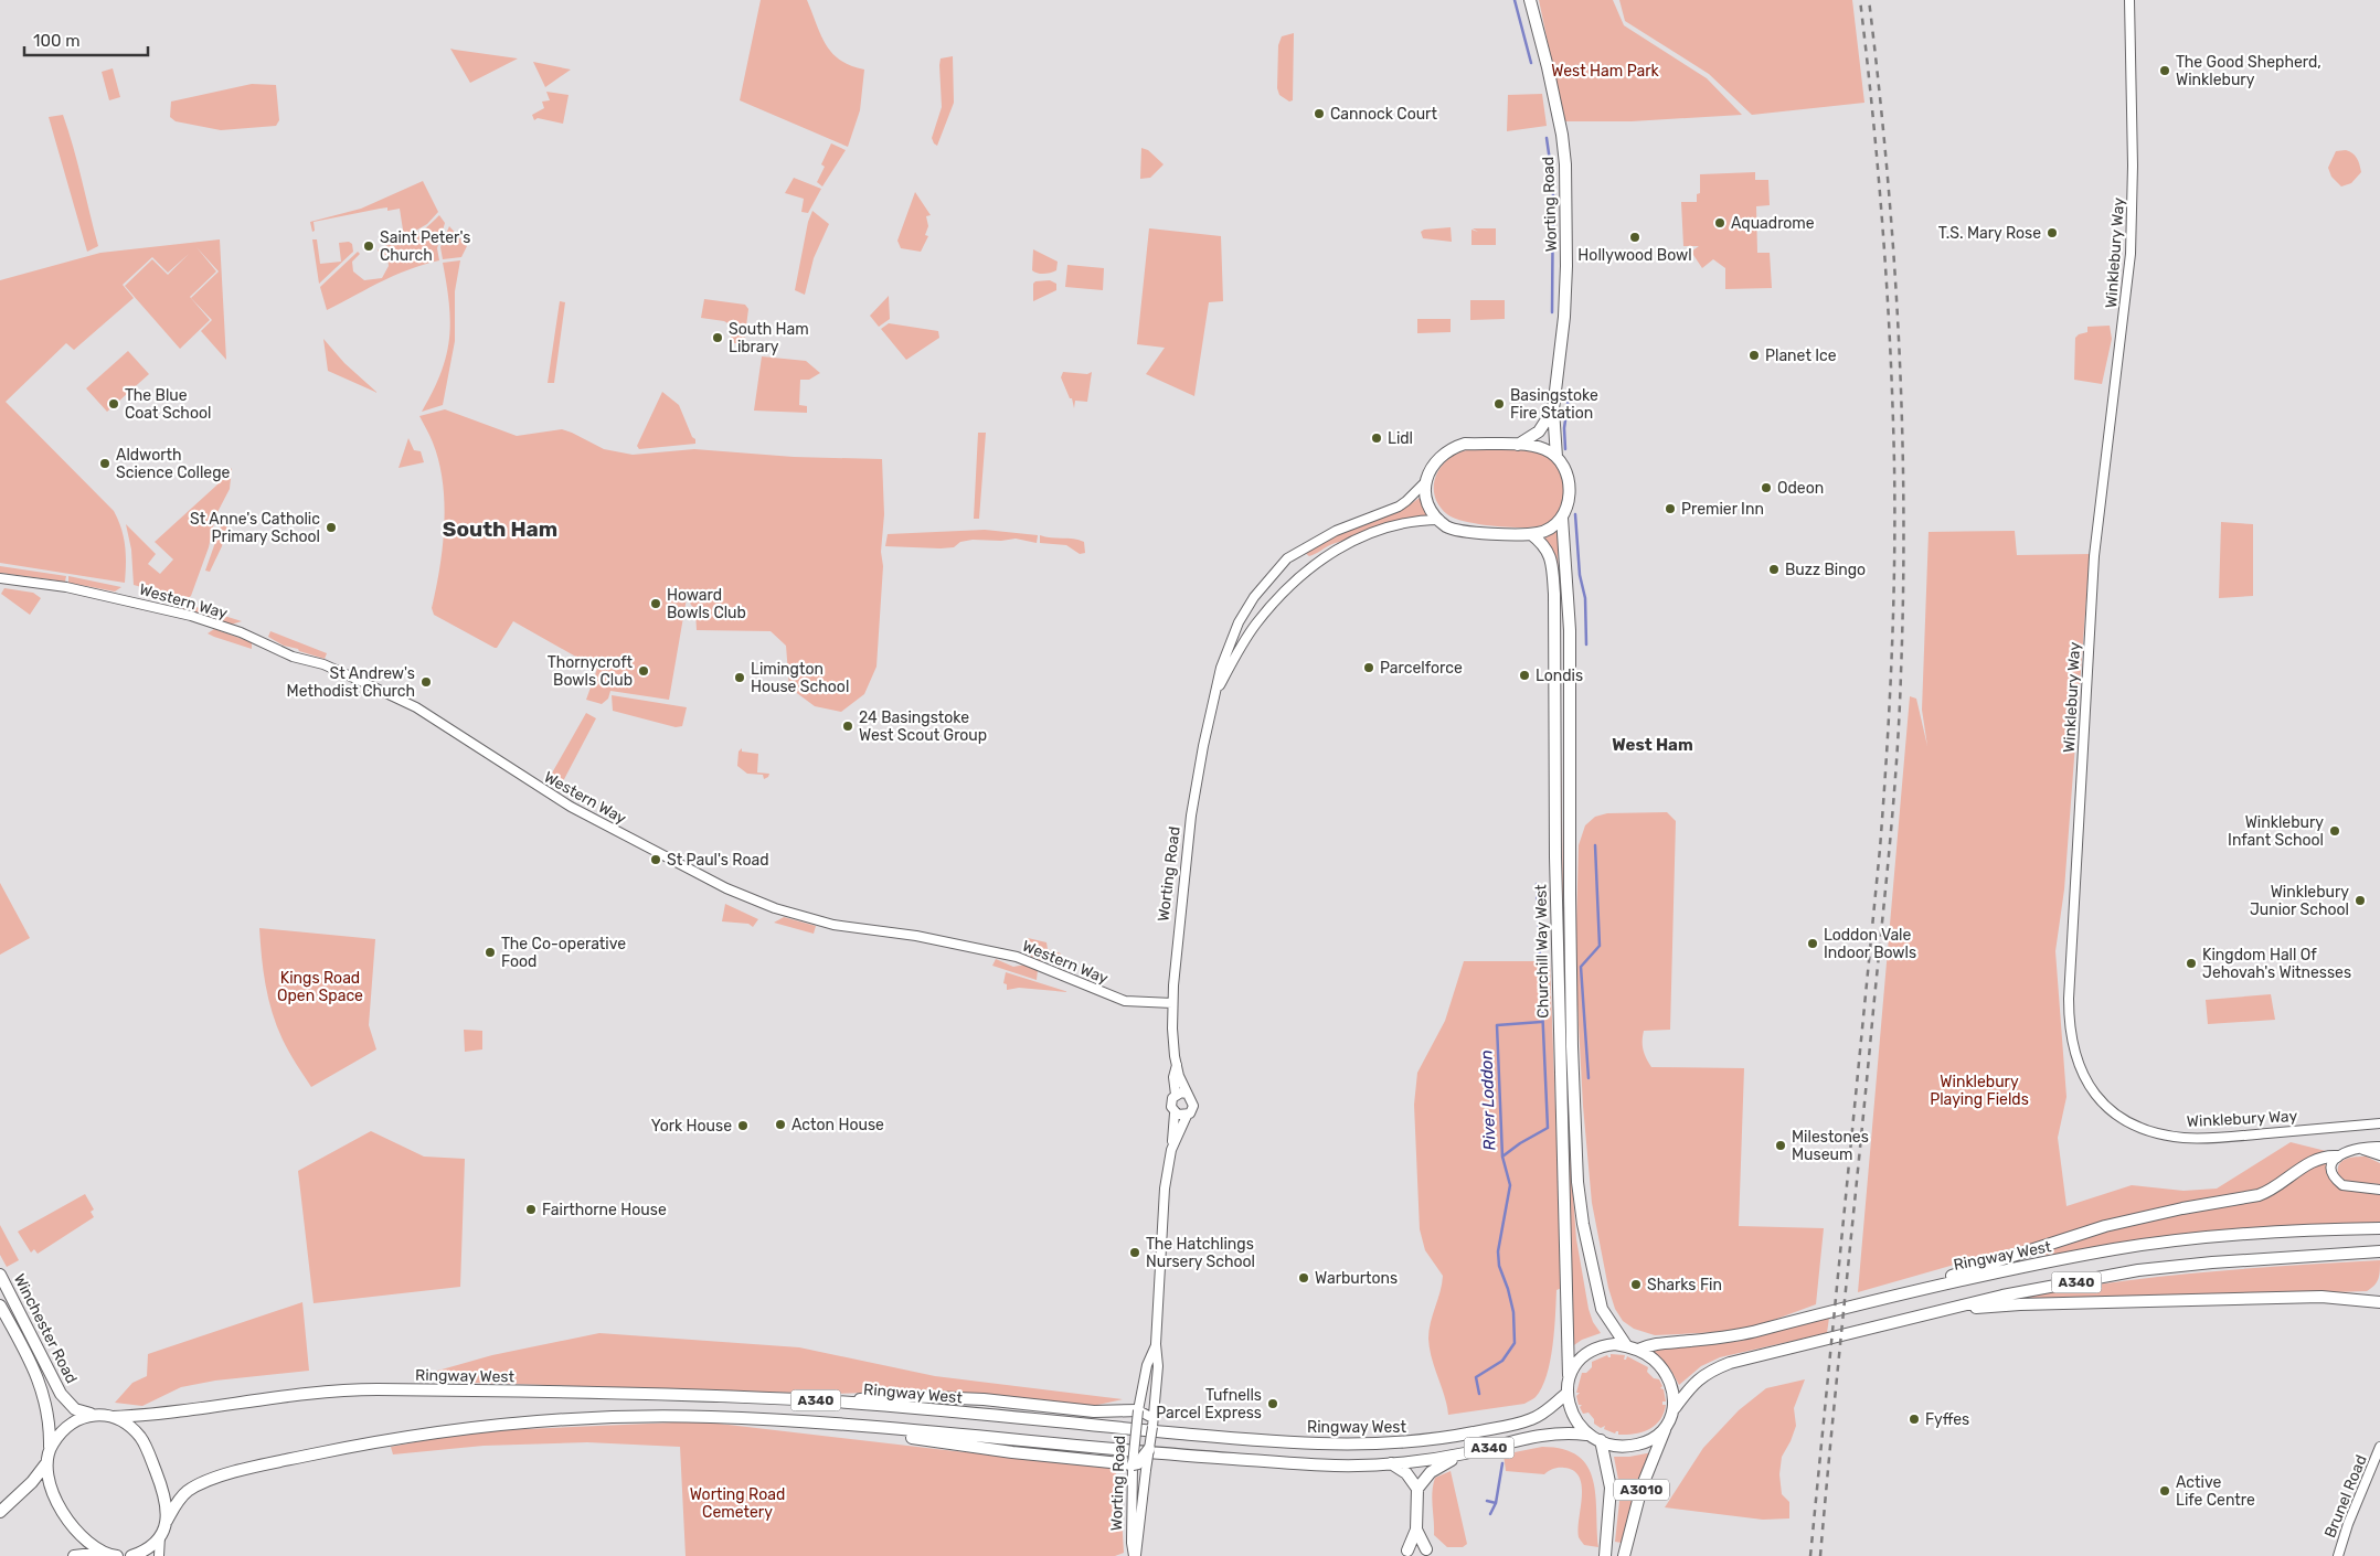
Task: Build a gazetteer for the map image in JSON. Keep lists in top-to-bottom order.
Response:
{
  "streets": {
    "main road": [
      "Worting Road",
      "Churchill Way West",
      "Ringway West",
      "A340",
      "Winchester Road",
      "A3010"
    ],
    "street": ["Winklebury Way", "Western Way", "Brunel Road"]
  },
  "crossings": [
    ["Worting Road", "Western Way"],
    ["Worting Road", "Churchill Way West"],
    ["Churchill Way West", "Ringway West"],
    ["Churchill Way West", "A340"],
    ["Churchill Way West", "A3010"],
    ["Ringway West", "A340"],
    ["Ringway West", "A3010"],
    ["A340", "A3010"]
  ],
  "districts": ["South Ham", "West Ham"],
  "water": ["River Loddon"],
  "parks": [
    "West Ham Park",
    "Kings Road Open Space",
    "Winklebury Playing Fields",
    "Worting Road Cemetery"
  ],
  "places": [
    "The Good Shepherd, Winklebury",
    "Cannock Court",
    "Aquadrome",
    "T.S. Mary Rose",
    "Hollywood Bowl",
    "Saint Peter's Church",
    "South Ham Library",
    "Planet Ice",
    "The Blue Coat School",
    "Basingstoke Fire Station",
    "Lidl",
    "Aldworth Science College",
    "Odeon",
    "Premier Inn",
    "St Anne's Catholic Primary School",
    "Buzz Bingo",
    "Howard Bowls Club",
    "Parcelforce",
    "Thornycroft Bowls Club",
    "Londis",
    "Limington House School",
    "St Andrew's Methodist Church",
    "24 Basingstoke West Scout Group",
    "Winklebury Infant School",
    "St Paul's Road",
    "Winklebury Junior School",
    "Loddon Vale Indoor Bowls",
    "The Co-operative Food",
    "Kingdom Hall Of Jehovah's Witnesses",
    "Acton House",
    "York House",
    "Milestones Museum",
    "Fairthorne House",
    "The Hatchlings Nursery School",
    "Warburtons",
    "Sharks Fin",
    "Tufnells Parcel Express",
    "Fyffes",
    "Active Life Centre"
  ],
  "scale_bar": "100 m"
}
